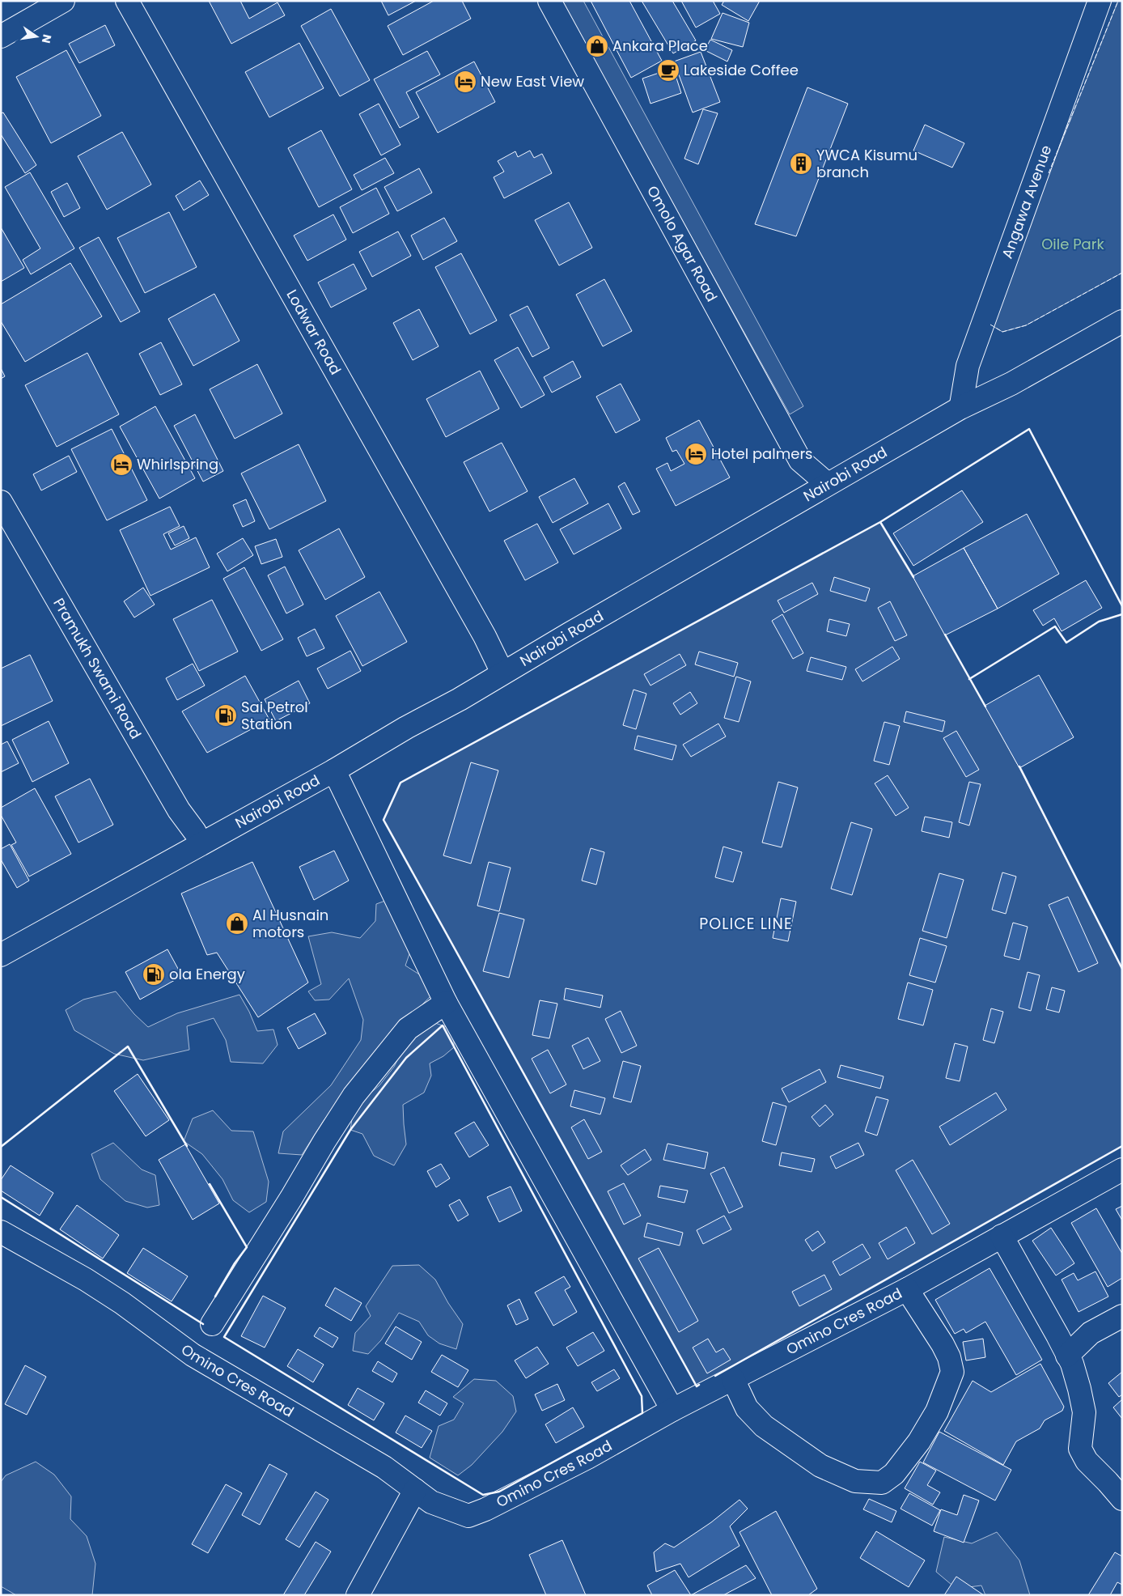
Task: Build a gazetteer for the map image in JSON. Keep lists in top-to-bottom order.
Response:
{
  "streets": {
    "main road": [
      "Angawa Avenue",
      "Omolo Agar Road",
      "Lodwar Road",
      "Nairobi Road",
      "Pramukh Swami Road",
      "Omino Cres Road"
    ]
  },
  "crossings": [
    ["Angawa Avenue", "Nairobi Road"],
    ["Omolo Agar Road", "Nairobi Road"],
    ["Lodwar Road", "Nairobi Road"],
    ["Nairobi Road", "Pramukh Swami Road"]
  ],
  "districts": ["POLICE LINE"],
  "parks": ["Oile Park"],
  "places": {
    "shop": ["Ankara Place", "Al Husnain motors"],
    "cafe": ["Lakeside Coffee"],
    "hotel": ["New East View", "Hotel palmers", "Whirlspring"],
    "building": ["YWCA Kisumu branch"],
    "fuel station": ["Sai Petrol Station", "ola Energy"]
  },
  "north": "right"
}
